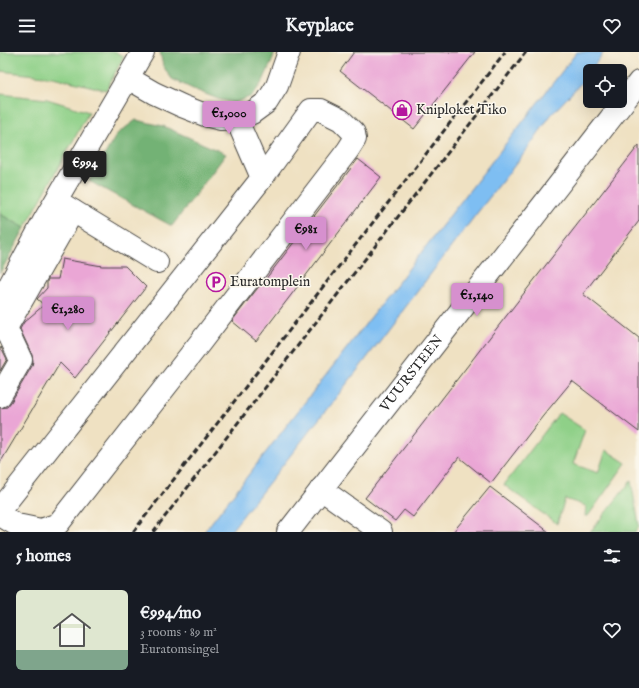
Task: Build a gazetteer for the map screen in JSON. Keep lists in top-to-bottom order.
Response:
{
  "streets": {
    "street": ["VUURSTEEN"]
  },
  "places": {
    "shop": ["Kniploket Tiko"],
    "parking": ["Euratomplein"]
  },
  "page": {
    "header": "Keyplace",
    "price": [
      "€1,000",
      "€994",
      "€981",
      "€1,140",
      "€1,280"
    ],
    "heading": "5 homes",
    "list": [
      {
        "name": "€994/mo",
        "note": "3 rooms · 89 m² · Euratomsingel"
      }
    ]
  }
}
